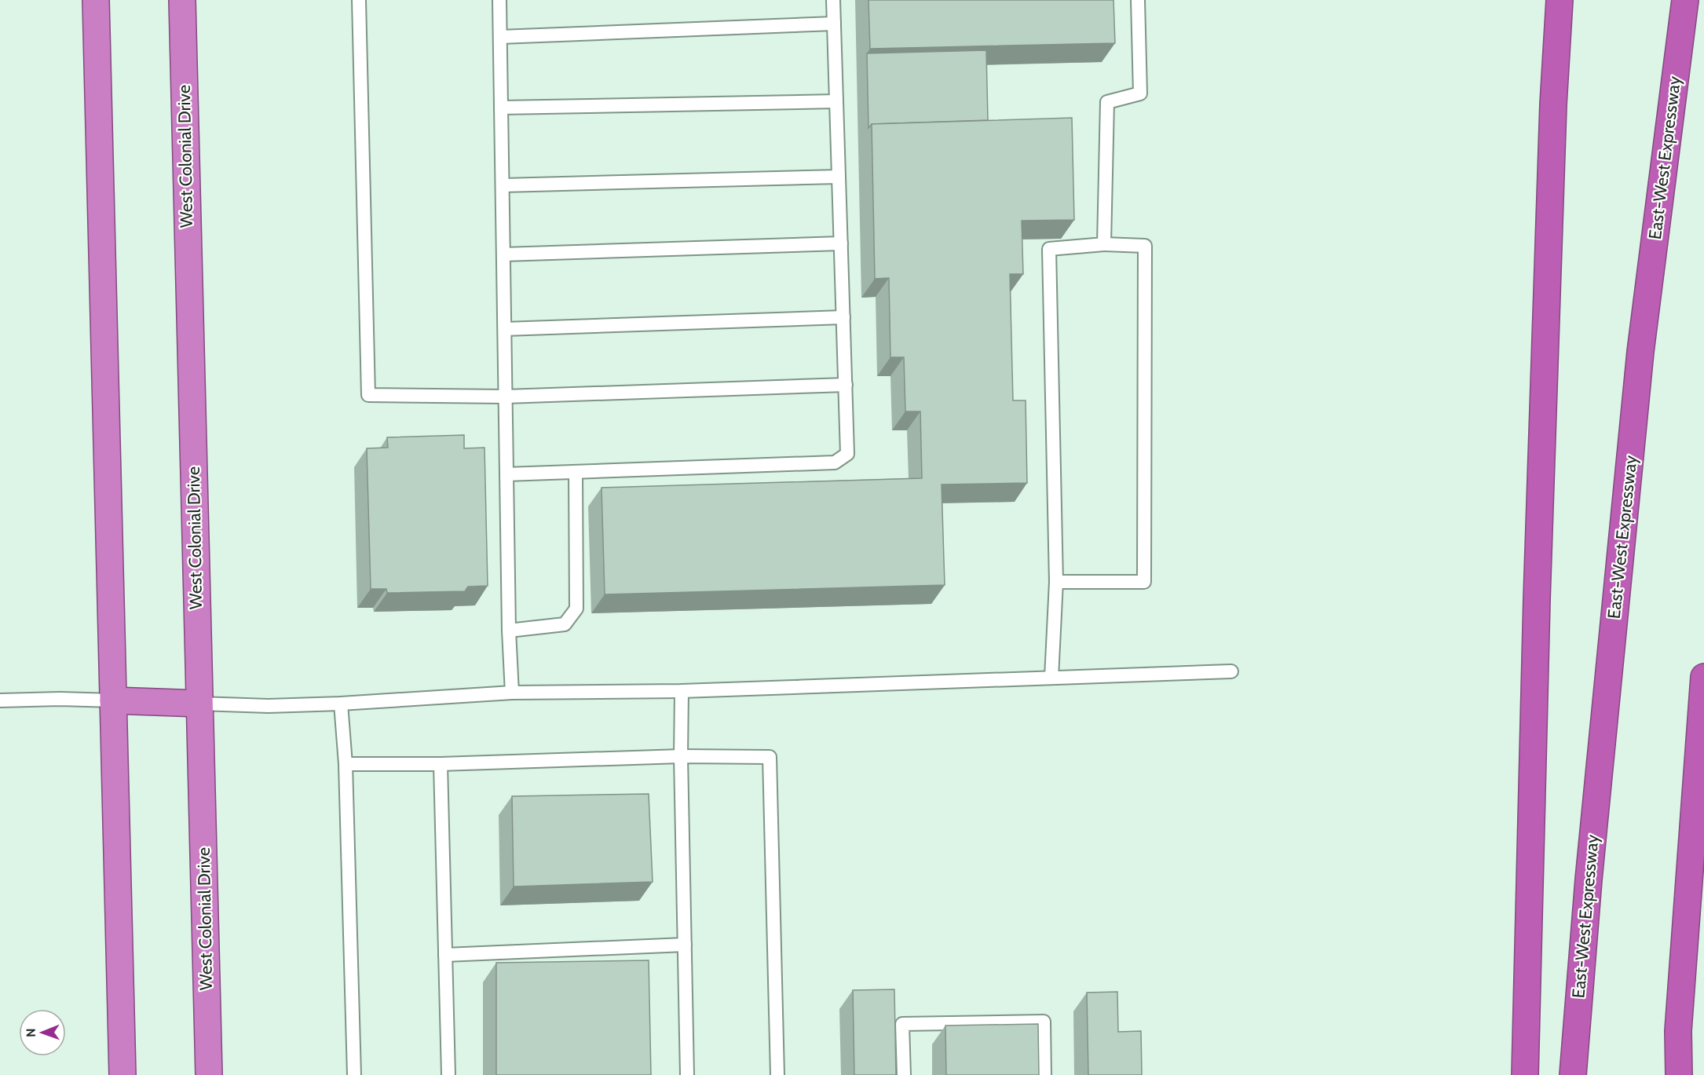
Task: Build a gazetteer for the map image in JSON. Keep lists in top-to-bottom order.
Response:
{
  "streets": {
    "highway": ["West Colonial Drive", "East-West Expressway"]
  },
  "north": "left"
}
